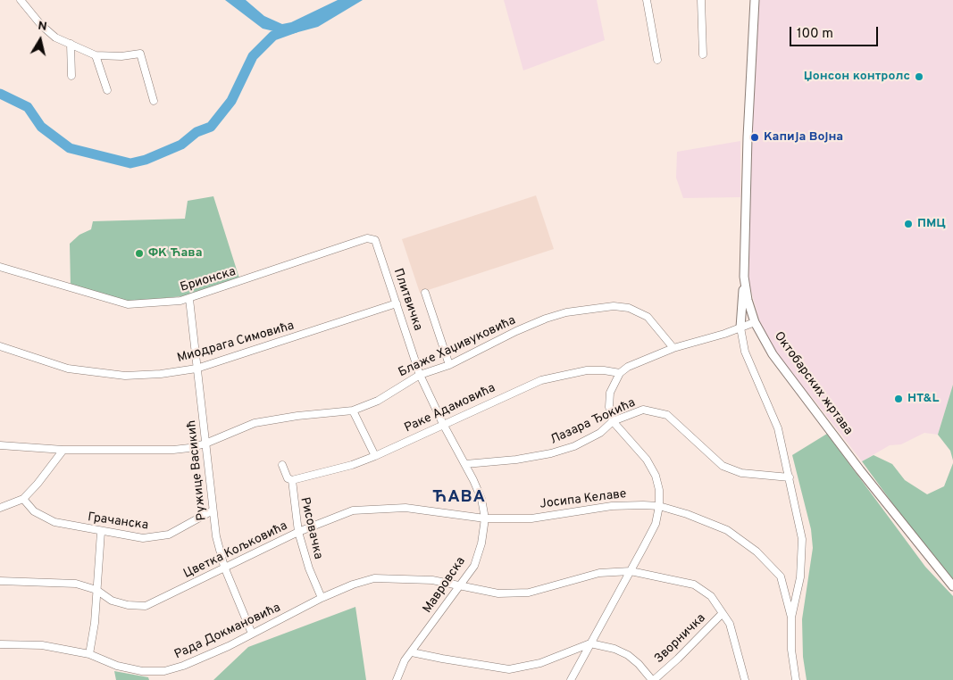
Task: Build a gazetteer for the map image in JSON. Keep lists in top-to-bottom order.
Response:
{
  "streets": {
    "street": [
      "Брионска",
      "Плитвичка",
      "Миодрага Симовића",
      "Блаже Хаџивуковића",
      "Октобарских жртава",
      "Раке Адамовића",
      "Лазара Ђокића",
      "Ружице Васикић",
      "Јосипа Келаве",
      "Грачанска",
      "Рисовачка",
      "Цветка Кољковића",
      "Мавровска",
      "Рада Докмановића",
      "Зворничка"
    ]
  },
  "crossings": [
    ["Брионска", "Плитвичка"],
    ["Брионска", "Ружице Васикић"],
    ["Плитвичка", "Миодрага Симовића"],
    ["Плитвичка", "Блаже Хаџивуковића"],
    ["Плитвичка", "Мавровска"],
    ["Миодрага Симовића", "Ружице Васикић"],
    ["Блаже Хаџивуковића", "Ружице Васикић"],
    ["Блаже Хаџивуковића", "Мавровска"],
    ["Раке Адамовића", "Рисовачка"],
    ["Раке Адамовића", "Мавровска"],
    ["Лазара Ђокића", "Мавровска"],
    ["Ружице Васикић", "Грачанска"],
    ["Ружице Васикић", "Цветка Кољковића"],
    ["Ружице Васикић", "Рада Докмановића"],
    ["Јосипа Келаве", "Цветка Кољковића"],
    ["Јосипа Келаве", "Мавровска"],
    ["Рисовачка", "Цветка Кољковића"],
    ["Рисовачка", "Рада Докмановића"],
    ["Цветка Кољковића", "Мавровска"],
    ["Мавровска", "Рада Докмановића"],
    ["Рада Докмановића", "Зворничка"]
  ],
  "districts": ["ЋАВА"],
  "places": [
    "Џонсон контролс",
    "Капија Војна",
    "ПМЦ",
    "ФК Ћава",
    "HT&L"
  ],
  "scale_bar": "100 m",
  "north": "top"
}
